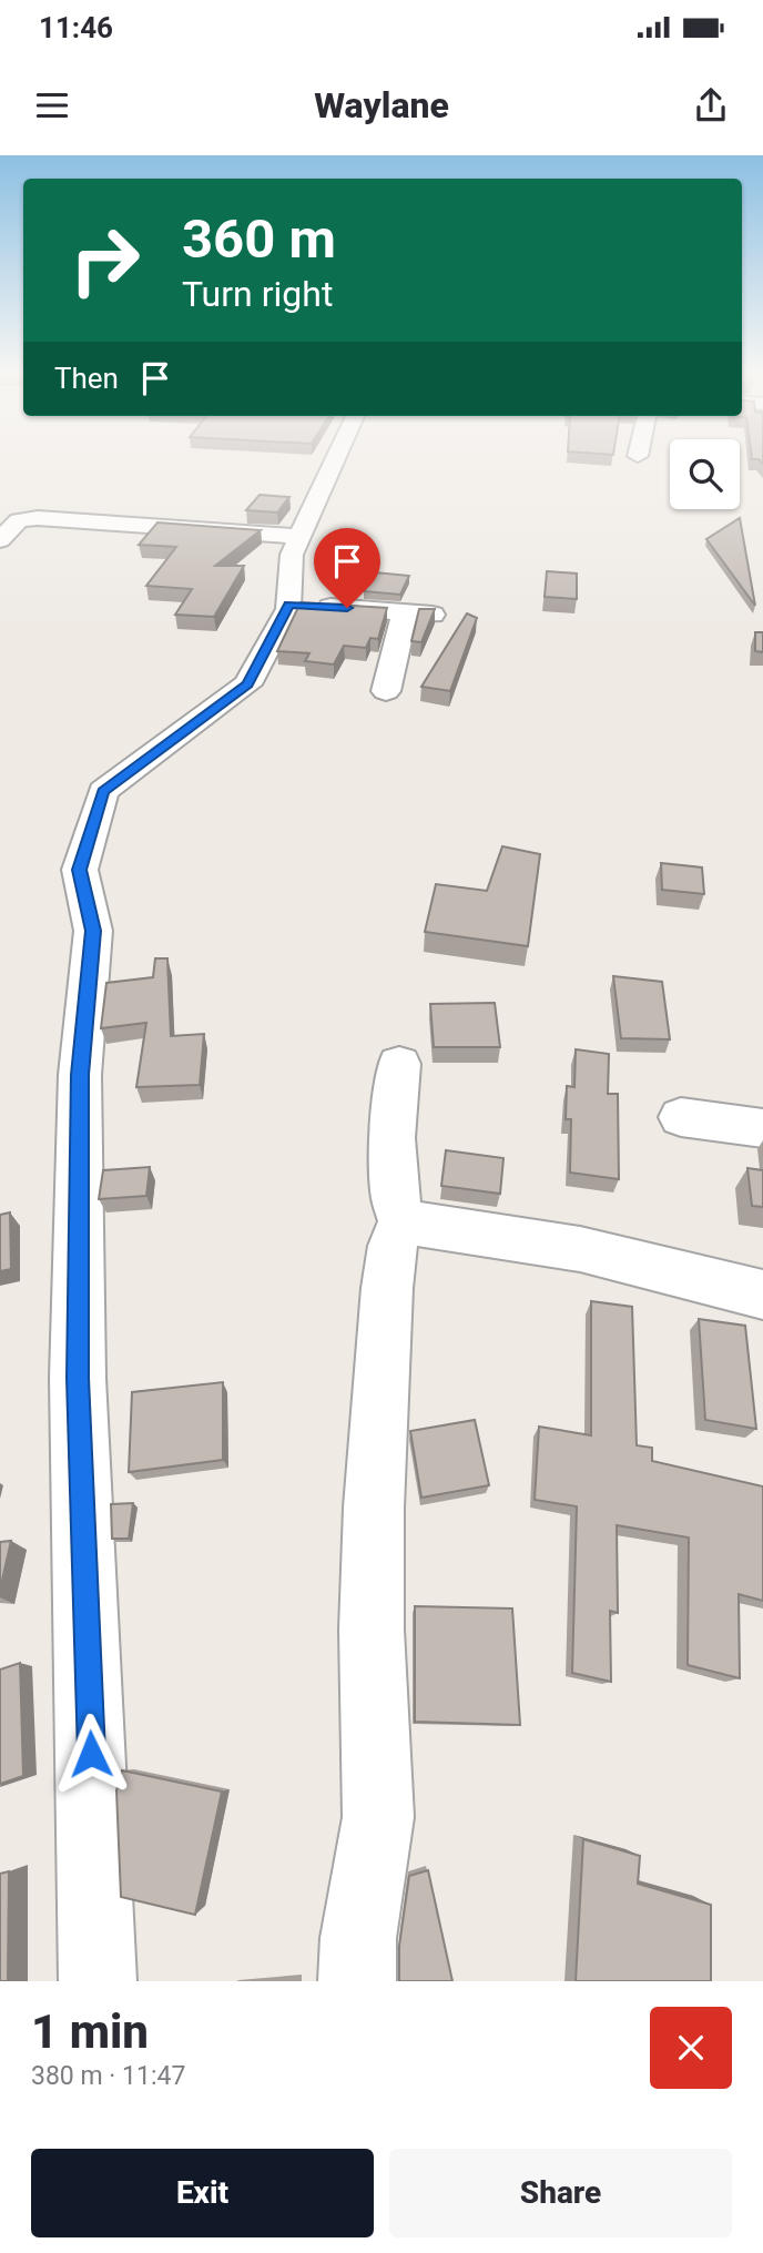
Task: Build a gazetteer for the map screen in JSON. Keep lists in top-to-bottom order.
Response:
{
  "page": {
    "status": "11:46",
    "header": "Waylane",
    "turn": ["360 m", "Turn right"],
    "then": "Then",
    "heading": ["1 min", "380 m · 11:47"],
    "buttons": ["Exit", "Share"]
  }
}
